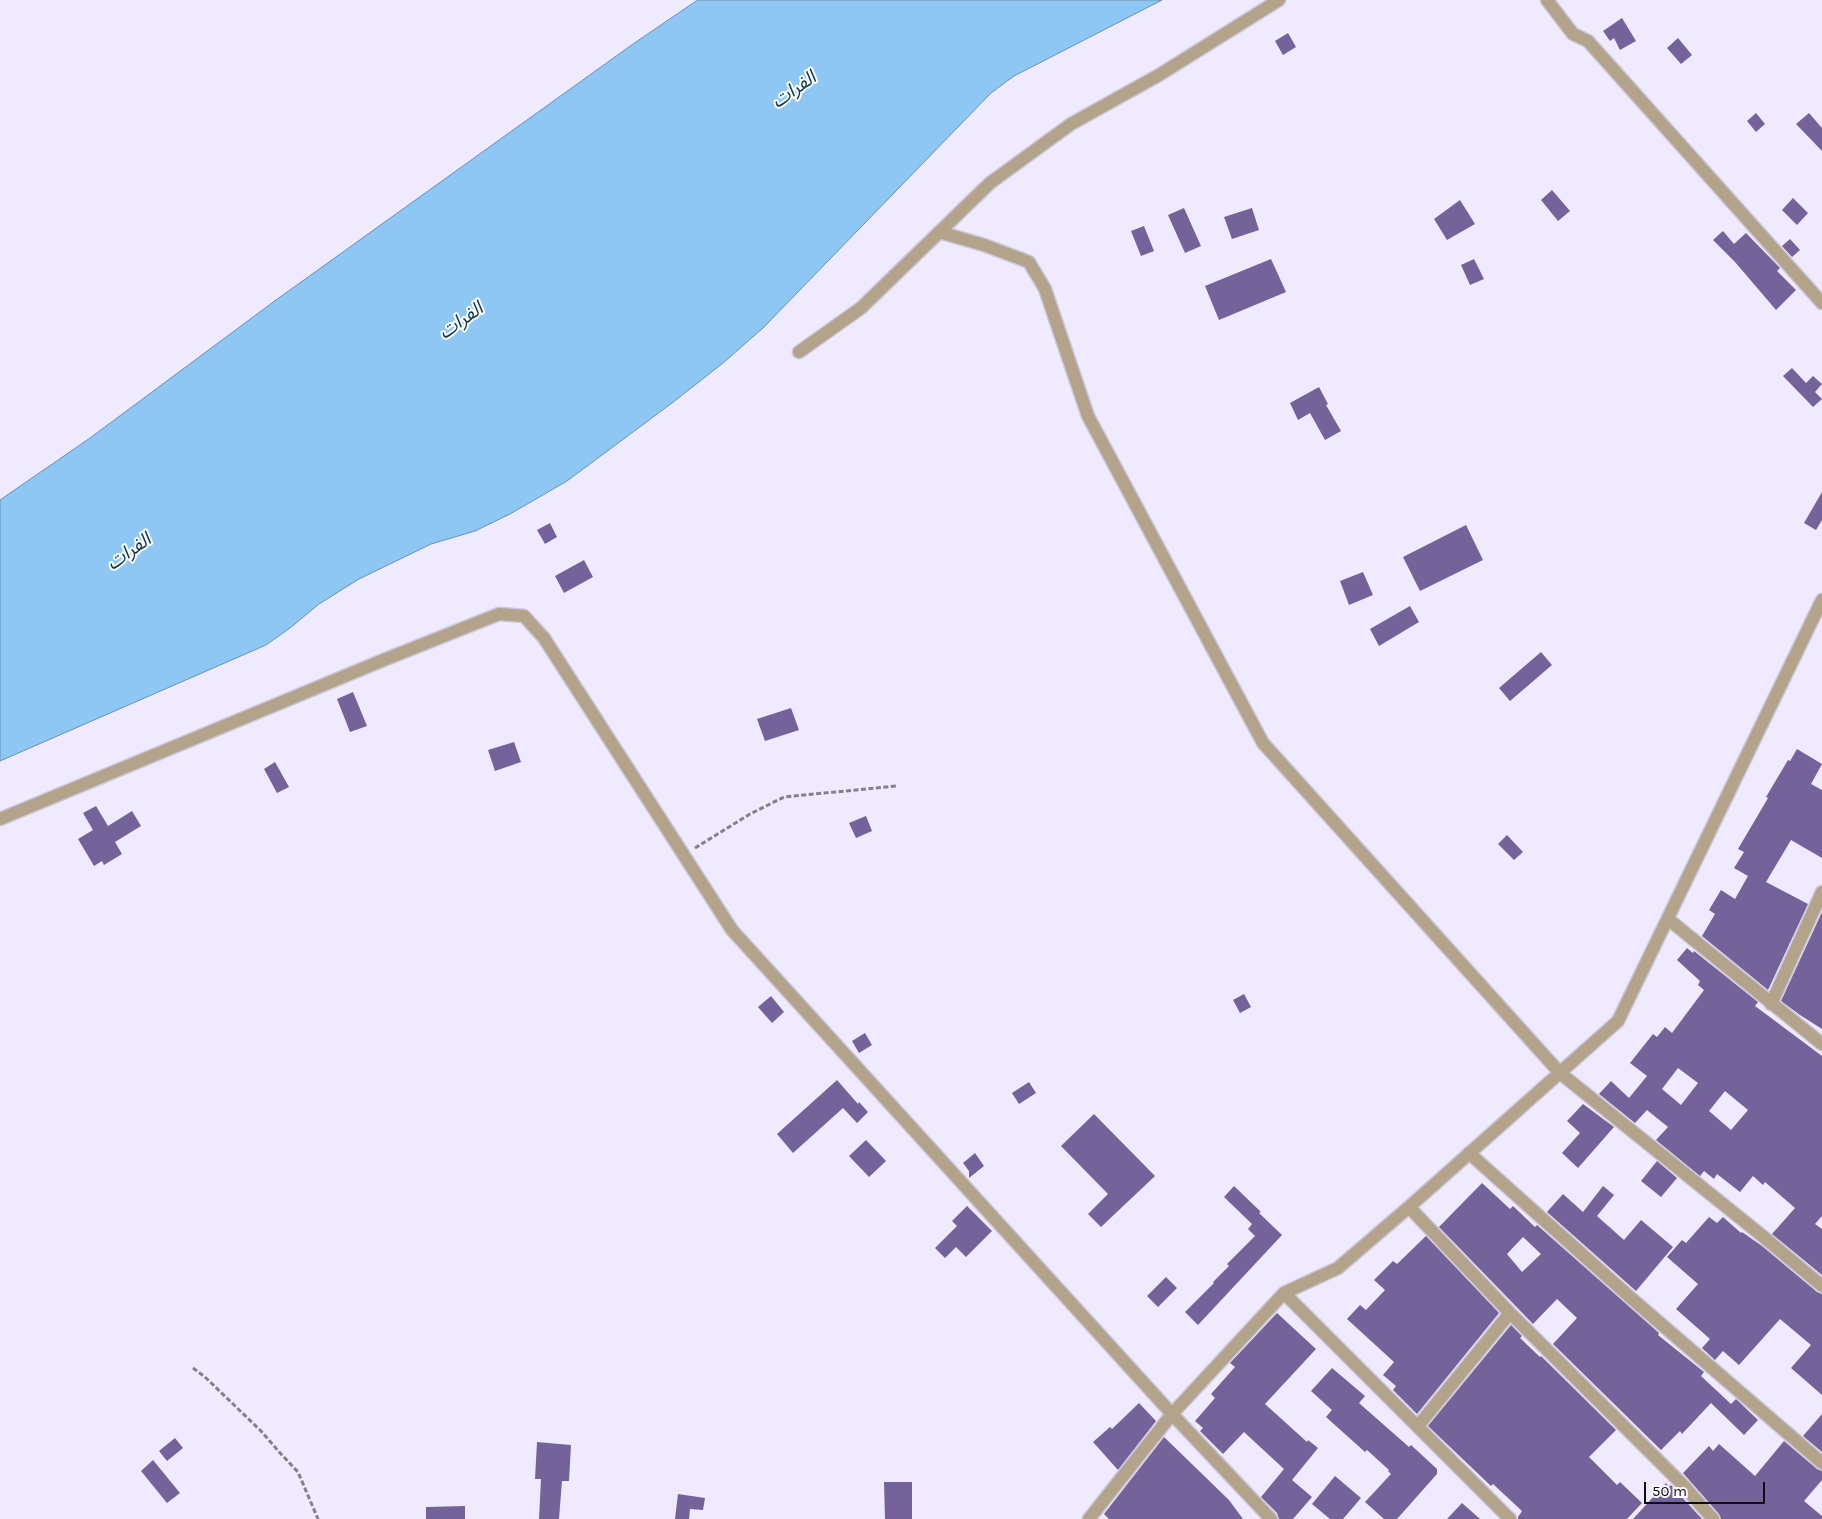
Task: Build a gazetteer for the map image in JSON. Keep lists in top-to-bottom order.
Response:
{
  "water": ["الفرات"],
  "scale_bar": "50 m"
}
